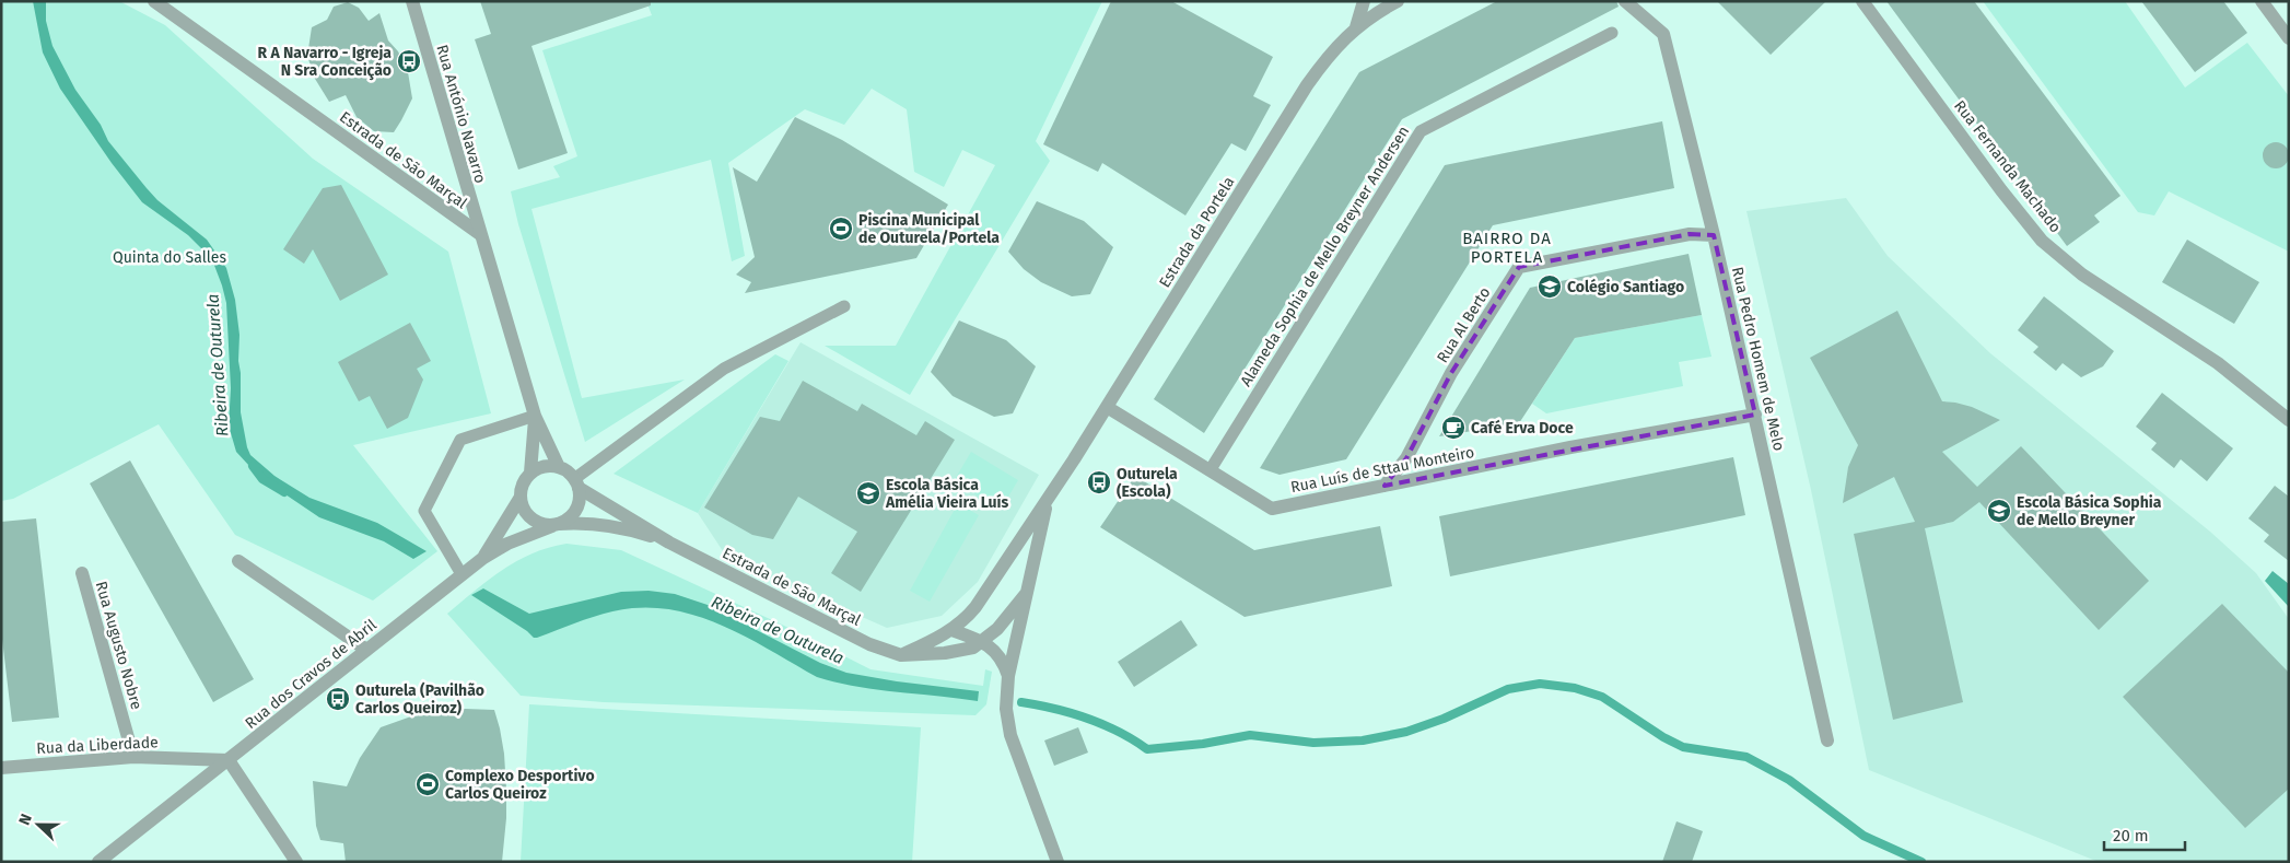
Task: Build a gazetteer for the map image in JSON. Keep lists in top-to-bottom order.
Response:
{
  "streets": {
    "street": [
      "Rua António Navarro",
      "Estrada de São Marçal",
      "Rua Fernanda Machado",
      "Estrada da Portela",
      "Rua Al Berto",
      "Rua Pedro Homem de Melo",
      "Rua Luís de Sttau Monteiro",
      "Rua Augusto Nobre",
      "Rua dos Cravos de Abril",
      "Rua da Liberdade"
    ],
    "lane": ["Alameda Sophia de Mello Breyner Andersen"]
  },
  "crossings": [
    ["Rua António Navarro", "Estrada de São Marçal"],
    ["Estrada de São Marçal", "Estrada da Portela"],
    ["Estrada de São Marçal", "Rua dos Cravos de Abril"],
    ["Estrada da Portela", "Rua Luís de Sttau Monteiro"],
    ["Alameda Sophia de Mello Breyner Andersen", "Rua Luís de Sttau Monteiro"],
    ["Rua Al Berto", "Rua Pedro Homem de Melo"],
    ["Rua Al Berto", "Rua Luís de Sttau Monteiro"],
    ["Rua Pedro Homem de Melo", "Rua Luís de Sttau Monteiro"],
    ["Rua Augusto Nobre", "Rua da Liberdade"],
    ["Rua dos Cravos de Abril", "Rua da Liberdade"]
  ],
  "districts": ["BAIRRO DA PORTELA"],
  "water": ["Ribeira de Outurela"],
  "parks": ["Quinta do Salles"],
  "places": {
    "bus stop": ["R A Navarro - Igreja N Sra Conceição", "Outurela (Escola)", "Outurela (Pavilhão Carlos Queiroz)"],
    "sports": ["Piscina Municipal de Outurela/Portela", "Complexo Desportivo Carlos Queiroz"],
    "school or university": ["Colégio Santiago", "Escola Básica Amélia Vieira Luís", "Escola Básica Sophia de Mello Breyner"],
    "cafe": ["Café Erva Doce"]
  },
  "scale_bar": "20 m",
  "north": "left"
}
